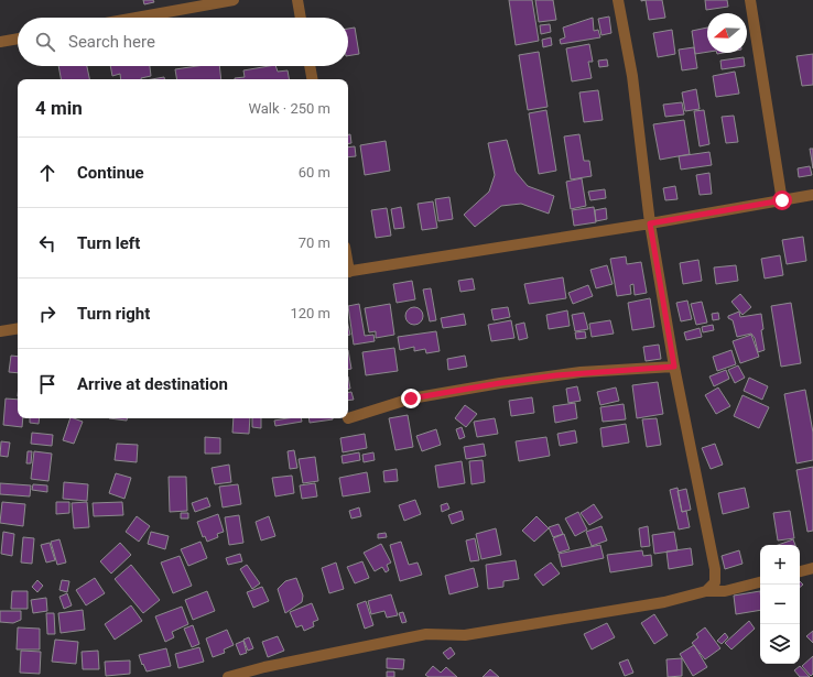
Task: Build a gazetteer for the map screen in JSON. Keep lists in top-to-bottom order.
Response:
{
  "north": "left",
  "page": {
    "search": "Search here",
    "heading": ["4 min", "Walk · 250 m"],
    "list": [
      ["Continue", "60 m"],
      ["Turn left", "70 m"],
      ["Turn right", "120 m"],
      "Arrive at destination"
    ],
    "map_buttons": ["+", "−"]
  }
}
